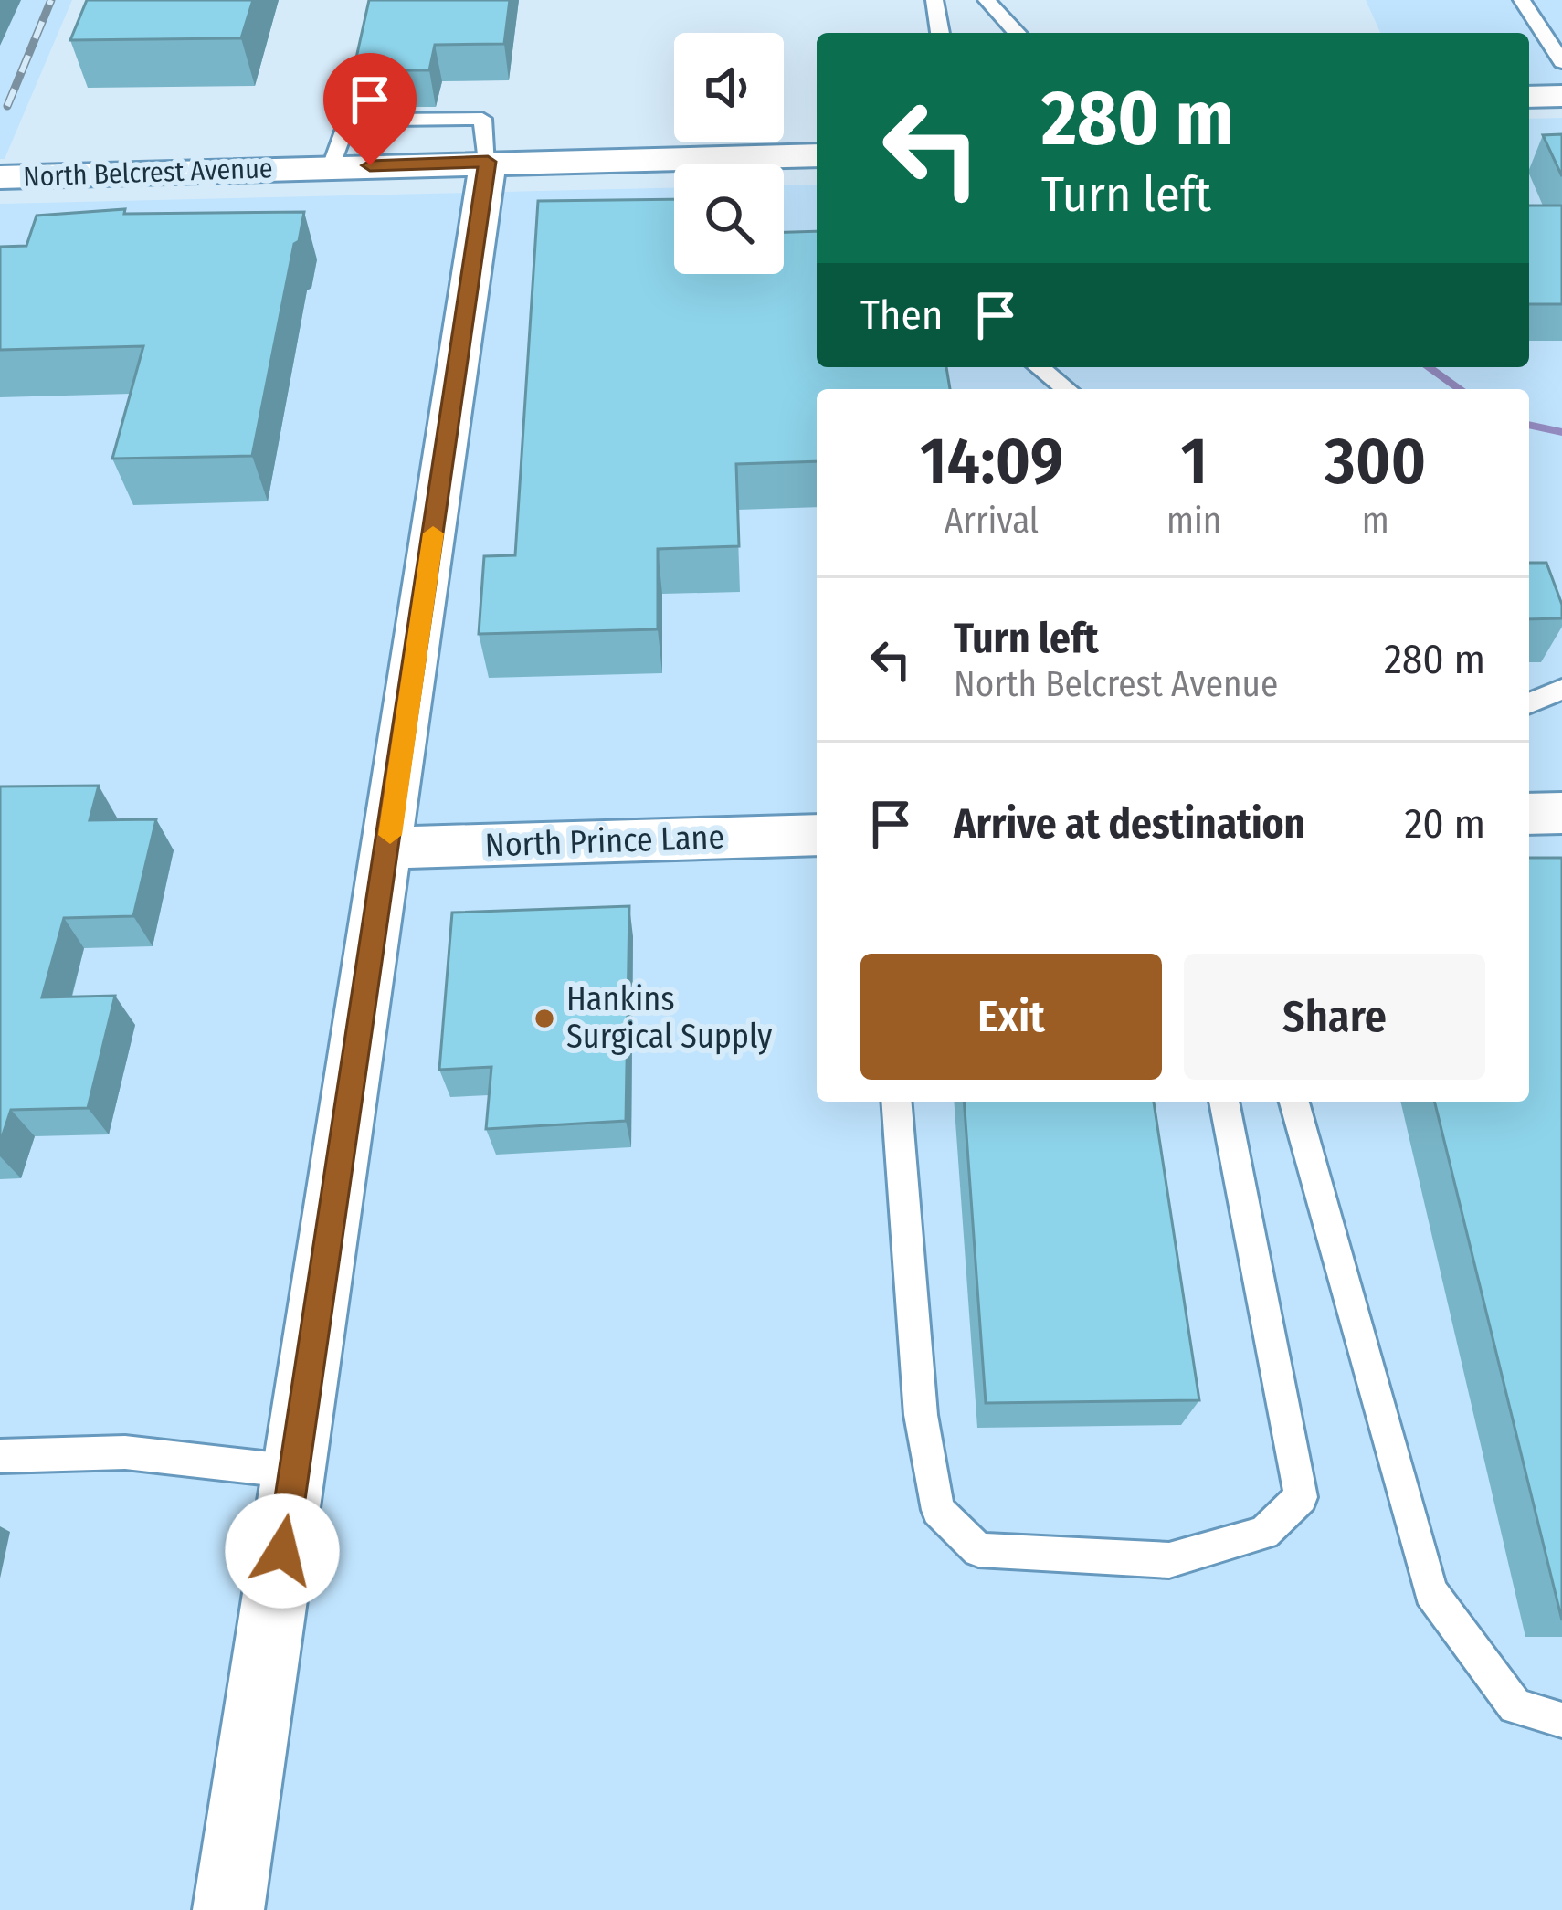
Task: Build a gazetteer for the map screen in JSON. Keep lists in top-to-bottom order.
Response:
{
  "streets": {
    "street": ["North Belcrest Avenue", "North Prince Lane"]
  },
  "places": ["Hankins Surgical Supply"],
  "page": {
    "turn": ["280 m", "Turn left"],
    "then": "Then",
    "eta": [
      "14:09",
      "Arrival",
      "1",
      "min",
      "300",
      "m"
    ],
    "list": [
      {
        "name": "Turn left",
        "note": "North Belcrest Avenue",
        "value": "280 m"
      },
      {
        "name": "Arrive at destination",
        "value": "20 m"
      }
    ],
    "buttons": ["Exit", "Share"]
  }
}
